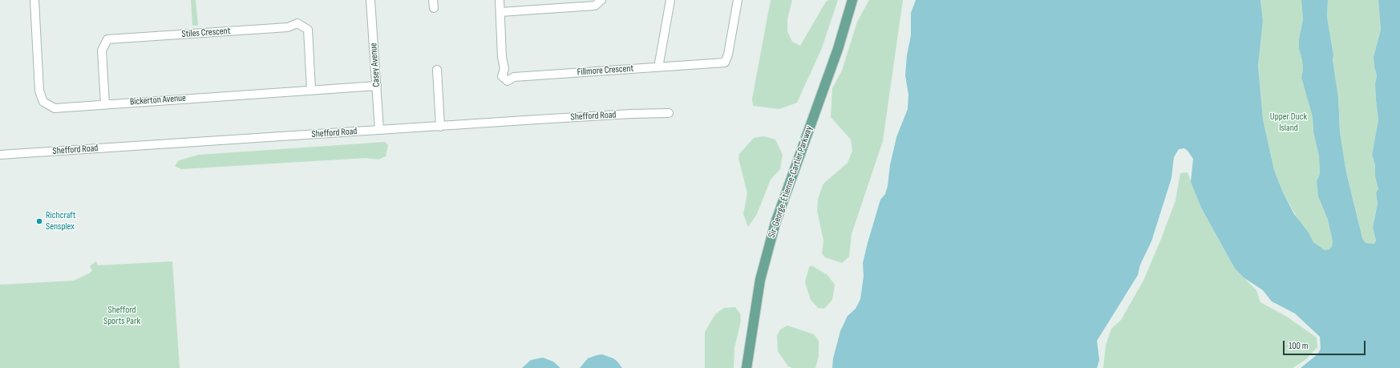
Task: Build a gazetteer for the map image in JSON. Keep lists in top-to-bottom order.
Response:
{
  "streets": {
    "main road": ["Sir-George-Étienne-Cartier Parkway"],
    "street": [
      "Stiles Crescent",
      "Casey Avenue",
      "Fillmore Crescent",
      "Bickerton Avenue",
      "Shefford Road"
    ]
  },
  "crossings": [
    ["Stiles Crescent", "Bickerton Avenue"],
    ["Casey Avenue", "Bickerton Avenue"],
    ["Casey Avenue", "Shefford Road"]
  ],
  "parks": ["Upper Duck Island", "Shefford Sports Park"],
  "places": ["Richcraft Sensplex"],
  "scale_bar": "100 m"
}
